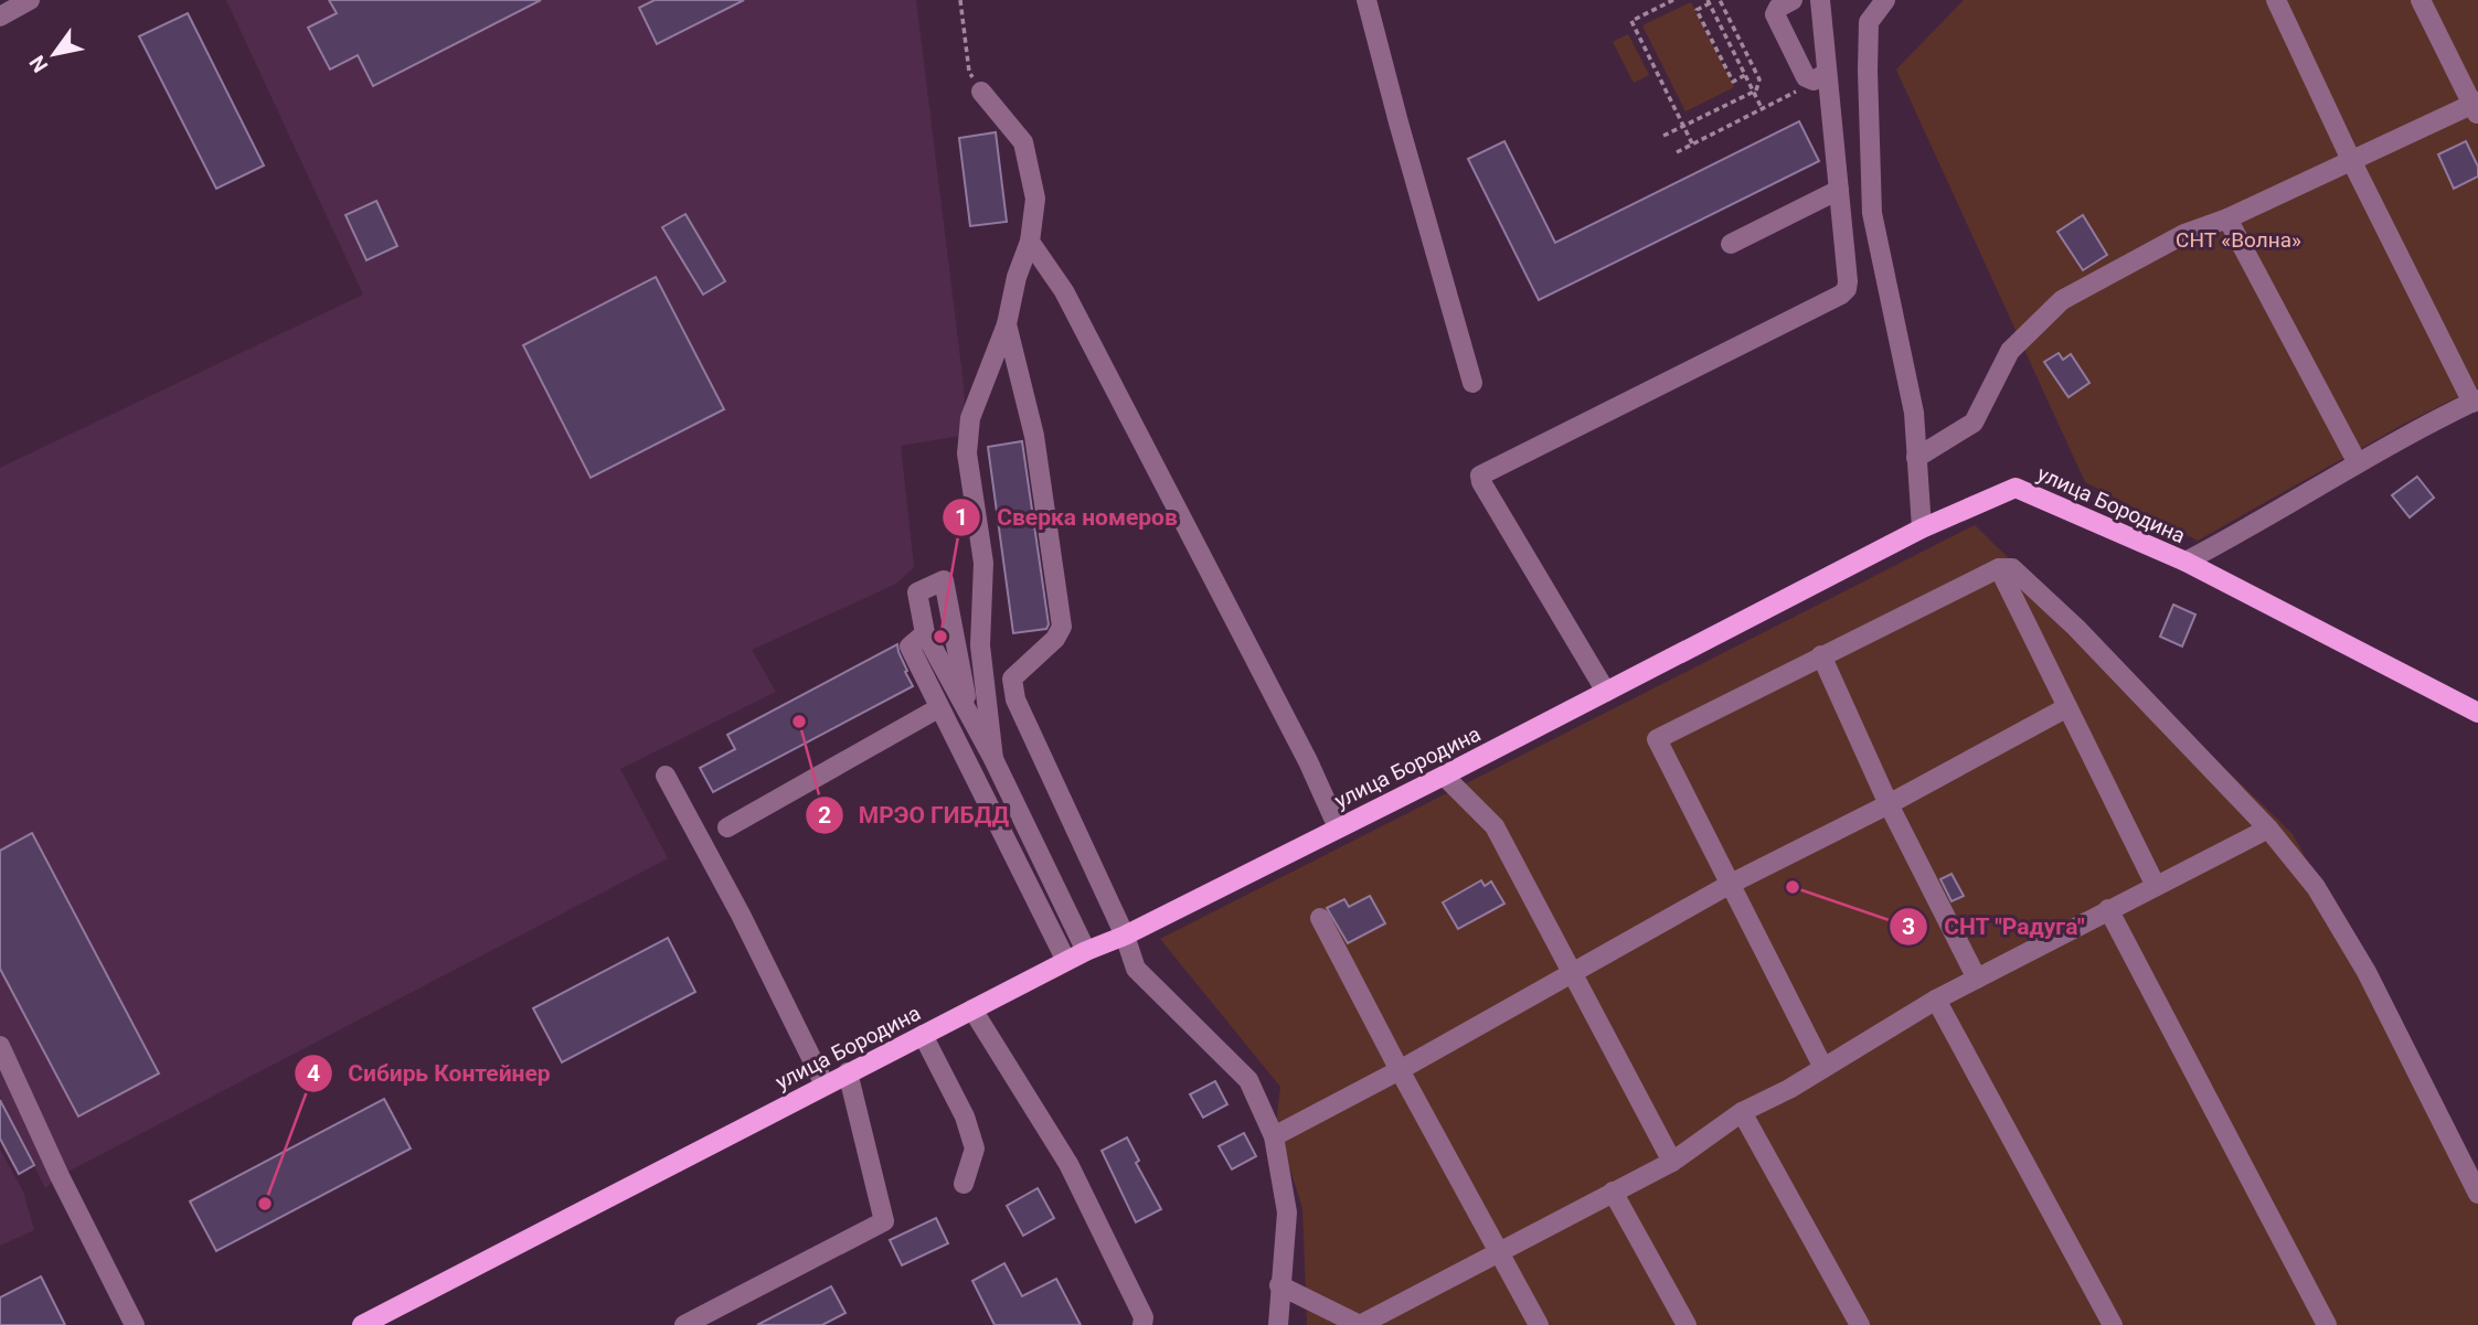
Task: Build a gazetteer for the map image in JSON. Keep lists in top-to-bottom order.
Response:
{
  "streets": {
    "main road": ["улица Бородина"]
  },
  "parks": ["СНТ «Волна»"],
  "places": [
    "Сверка номеров",
    "МРЭО ГИБДД",
    "СНТ \"Радуга\"",
    "Сибирь Контейнер"
  ],
  "north": "bottom left"
}
